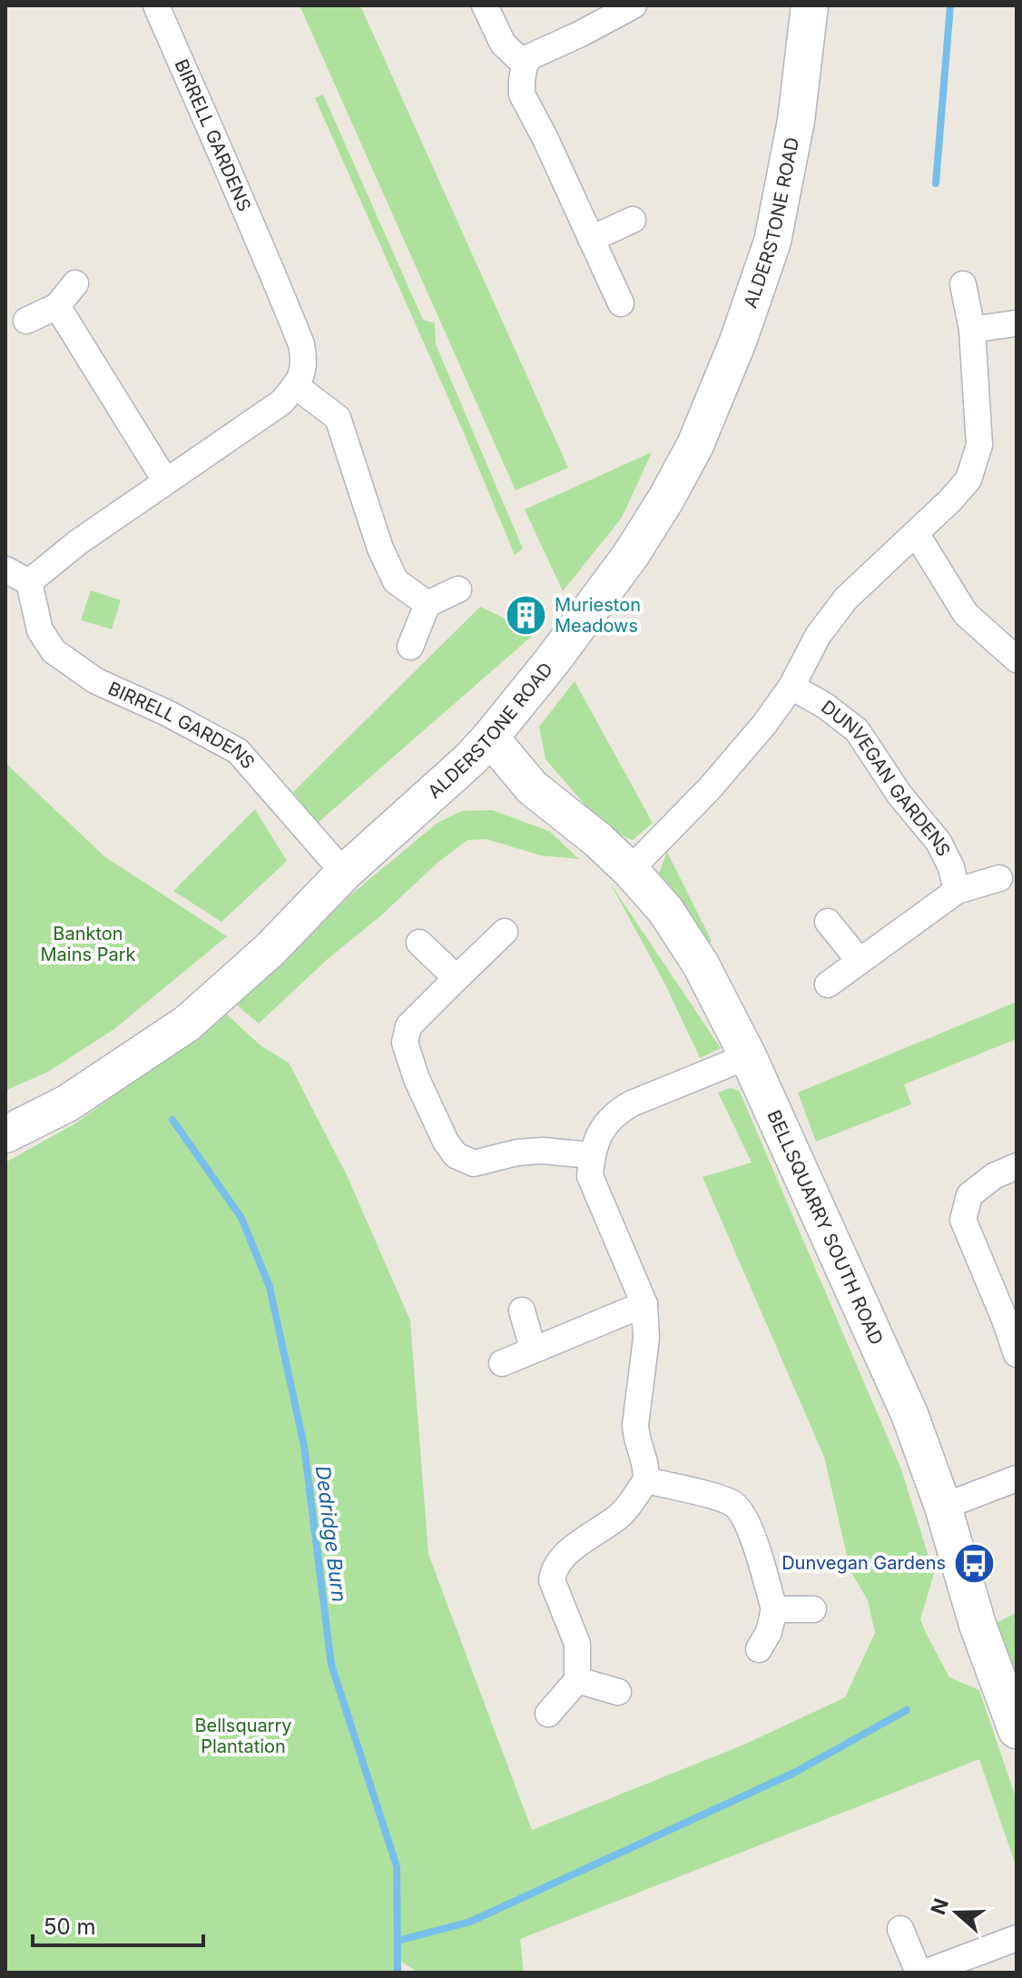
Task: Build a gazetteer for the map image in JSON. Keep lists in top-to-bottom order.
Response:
{
  "streets": {
    "street": [
      "BIRRELL GARDENS",
      "ALDERSTONE ROAD",
      "DUNVEGAN GARDENS",
      "BELLSQUARRY SOUTH ROAD"
    ]
  },
  "crossings": [
    ["BIRRELL GARDENS", "ALDERSTONE ROAD"],
    ["ALDERSTONE ROAD", "BELLSQUARRY SOUTH ROAD"]
  ],
  "water": ["Dedridge Burn"],
  "parks": ["Bankton Mains Park", "Bellsquarry Plantation"],
  "places": {
    "building": ["Murieston Meadows"],
    "bus stop": ["Dunvegan Gardens"]
  },
  "scale_bar": "50 m",
  "north": "left"
}
